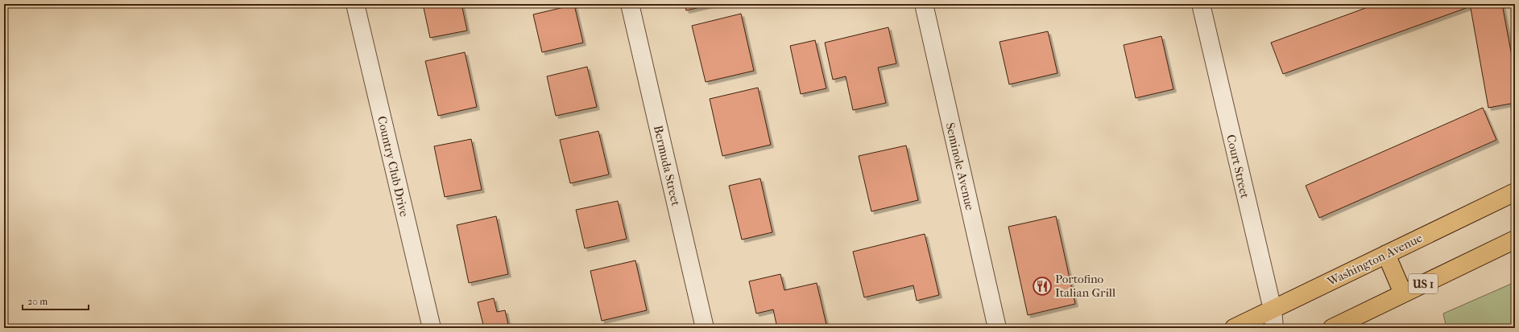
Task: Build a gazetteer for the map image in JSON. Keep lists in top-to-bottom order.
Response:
{
  "streets": {
    "main road": ["Washington Avenue", "US 1"],
    "street": [
      "Bermuda Street",
      "Country Club Drive",
      "Seminole Avenue",
      "Court Street"
    ]
  },
  "crossings": [
    ["Court Street", "Washington Avenue"]
  ],
  "places": {
    "restaurant": ["Portofino Italian Grill"]
  },
  "scale_bar": "20 m"
}
